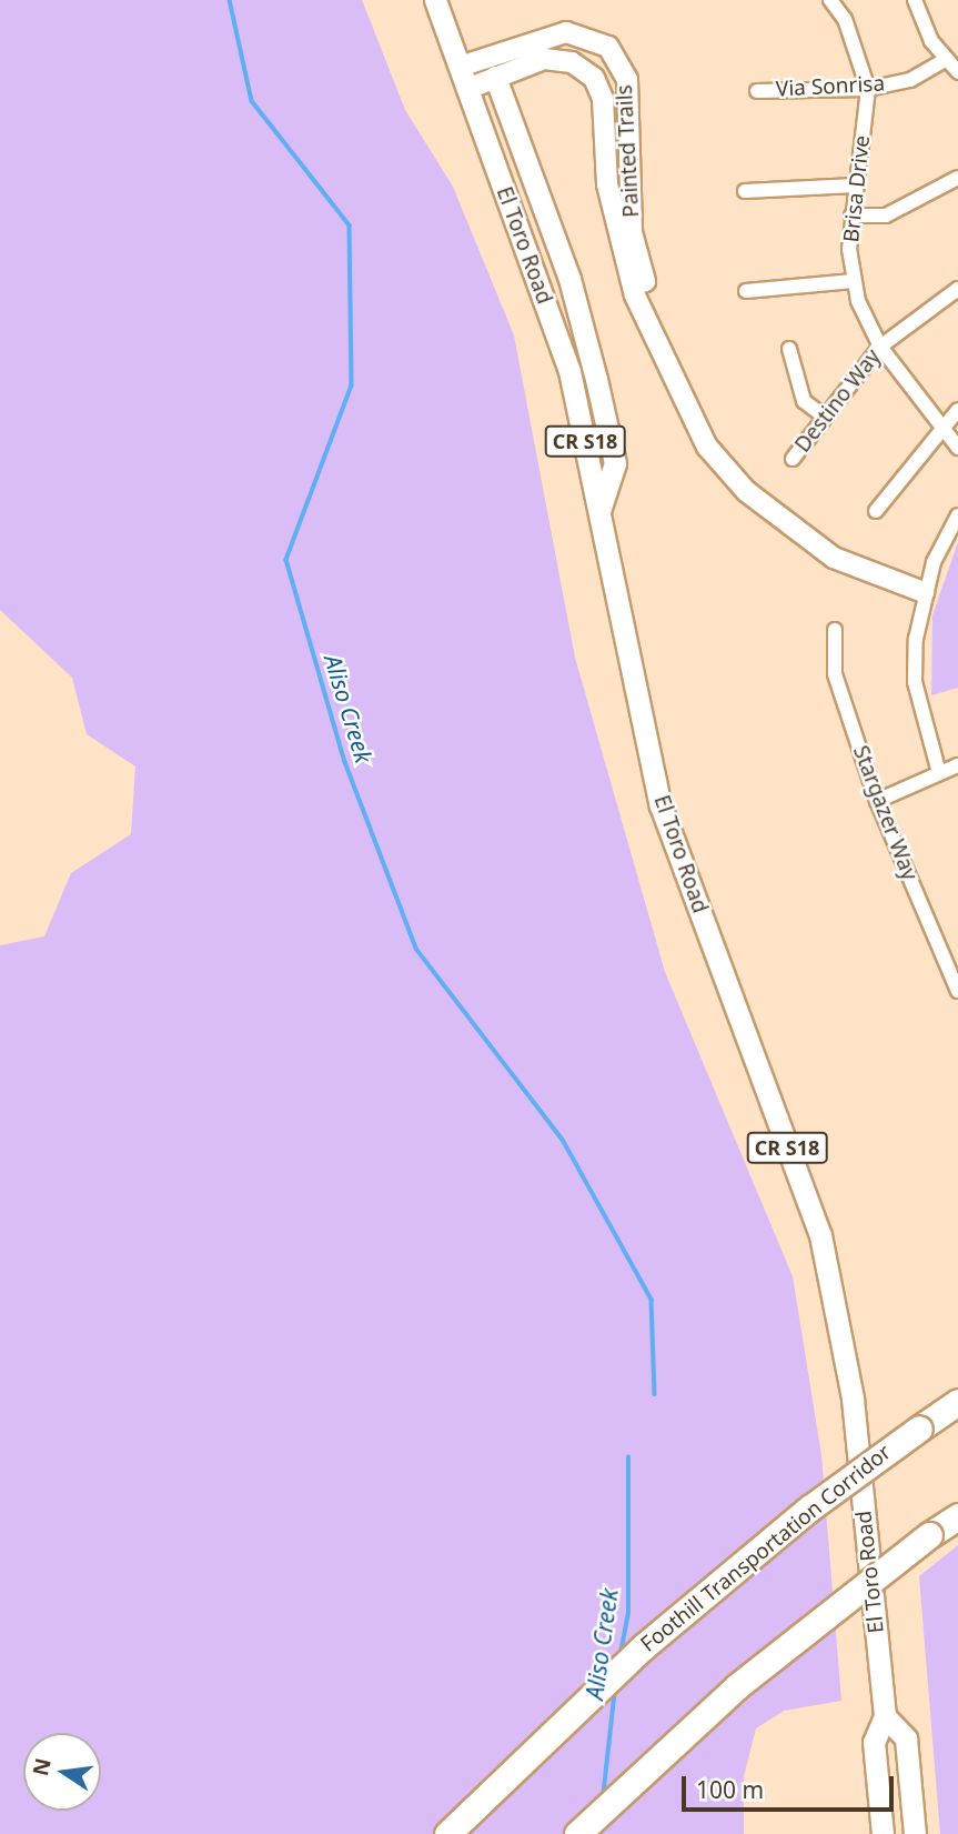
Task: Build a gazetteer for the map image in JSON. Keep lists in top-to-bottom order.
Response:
{
  "streets": {
    "highway": ["Foothill Transportation Corridor"],
    "main road": ["El Toro Road", "CR S18"],
    "street": [
      "Via Sonrisa",
      "Painted Trails",
      "Brisa Drive",
      "Destino Way",
      "Stargazer Way"
    ]
  },
  "crossings": [
    ["Via Sonrisa", "Brisa Drive"],
    ["Painted Trails", "El Toro Road"],
    ["Brisa Drive", "Destino Way"]
  ],
  "water": ["Aliso Creek"],
  "scale_bar": "100 m",
  "north": "left"
}
